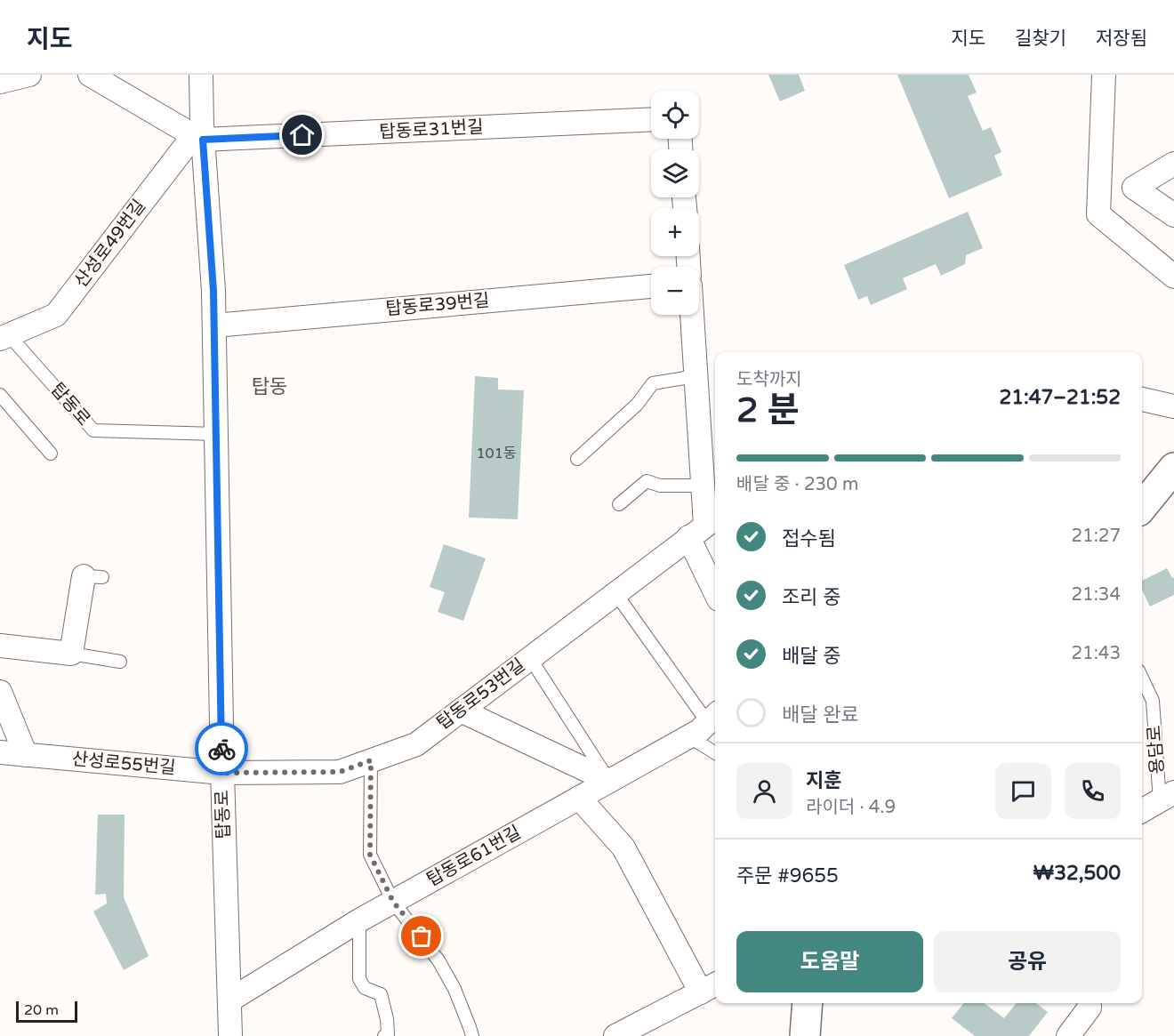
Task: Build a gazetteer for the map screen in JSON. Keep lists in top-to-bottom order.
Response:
{
  "streets": {
    "street": [
      "탑동로31번길",
      "산성로49번길",
      "탑동로39번길",
      "탑동로",
      "탑동로53번길",
      "산성로55번길",
      "탑동로61번길"
    ],
    "lane": ["용담로"]
  },
  "crossings": [
    ["탑동로31번길", "산성로49번길"],
    ["탑동로31번길", "탑동로"],
    ["산성로49번길", "탑동로"],
    ["탑동로39번길", "탑동로"],
    ["탑동로", "탑동로53번길"],
    ["탑동로", "산성로55번길"],
    ["탑동로", "탑동로61번길"],
    ["탑동로53번길", "산성로55번길"]
  ],
  "districts": ["탑동"],
  "house_numbers": ["101동"],
  "scale_bar": "20 m",
  "page": {
    "header": "지도",
    "nav": ["지도", "길찾기", "저장됨"],
    "map_buttons": ["+", "−"],
    "heading": ["2 분", "도착까지", "21:47–21:52"],
    "panel": [
      "지훈",
      "라이더 · 4.9",
      "주문 #9655",
      "₩32,500"
    ],
    "bar": "배달 중 · 230 m",
    "list": [
      ["접수됨", "21:27"],
      ["조리 중", "21:34"],
      ["배달 중", "21:43"],
      "배달 완료"
    ],
    "buttons": ["도움말", "공유"],
    "scale": "20 m"
  }
}
